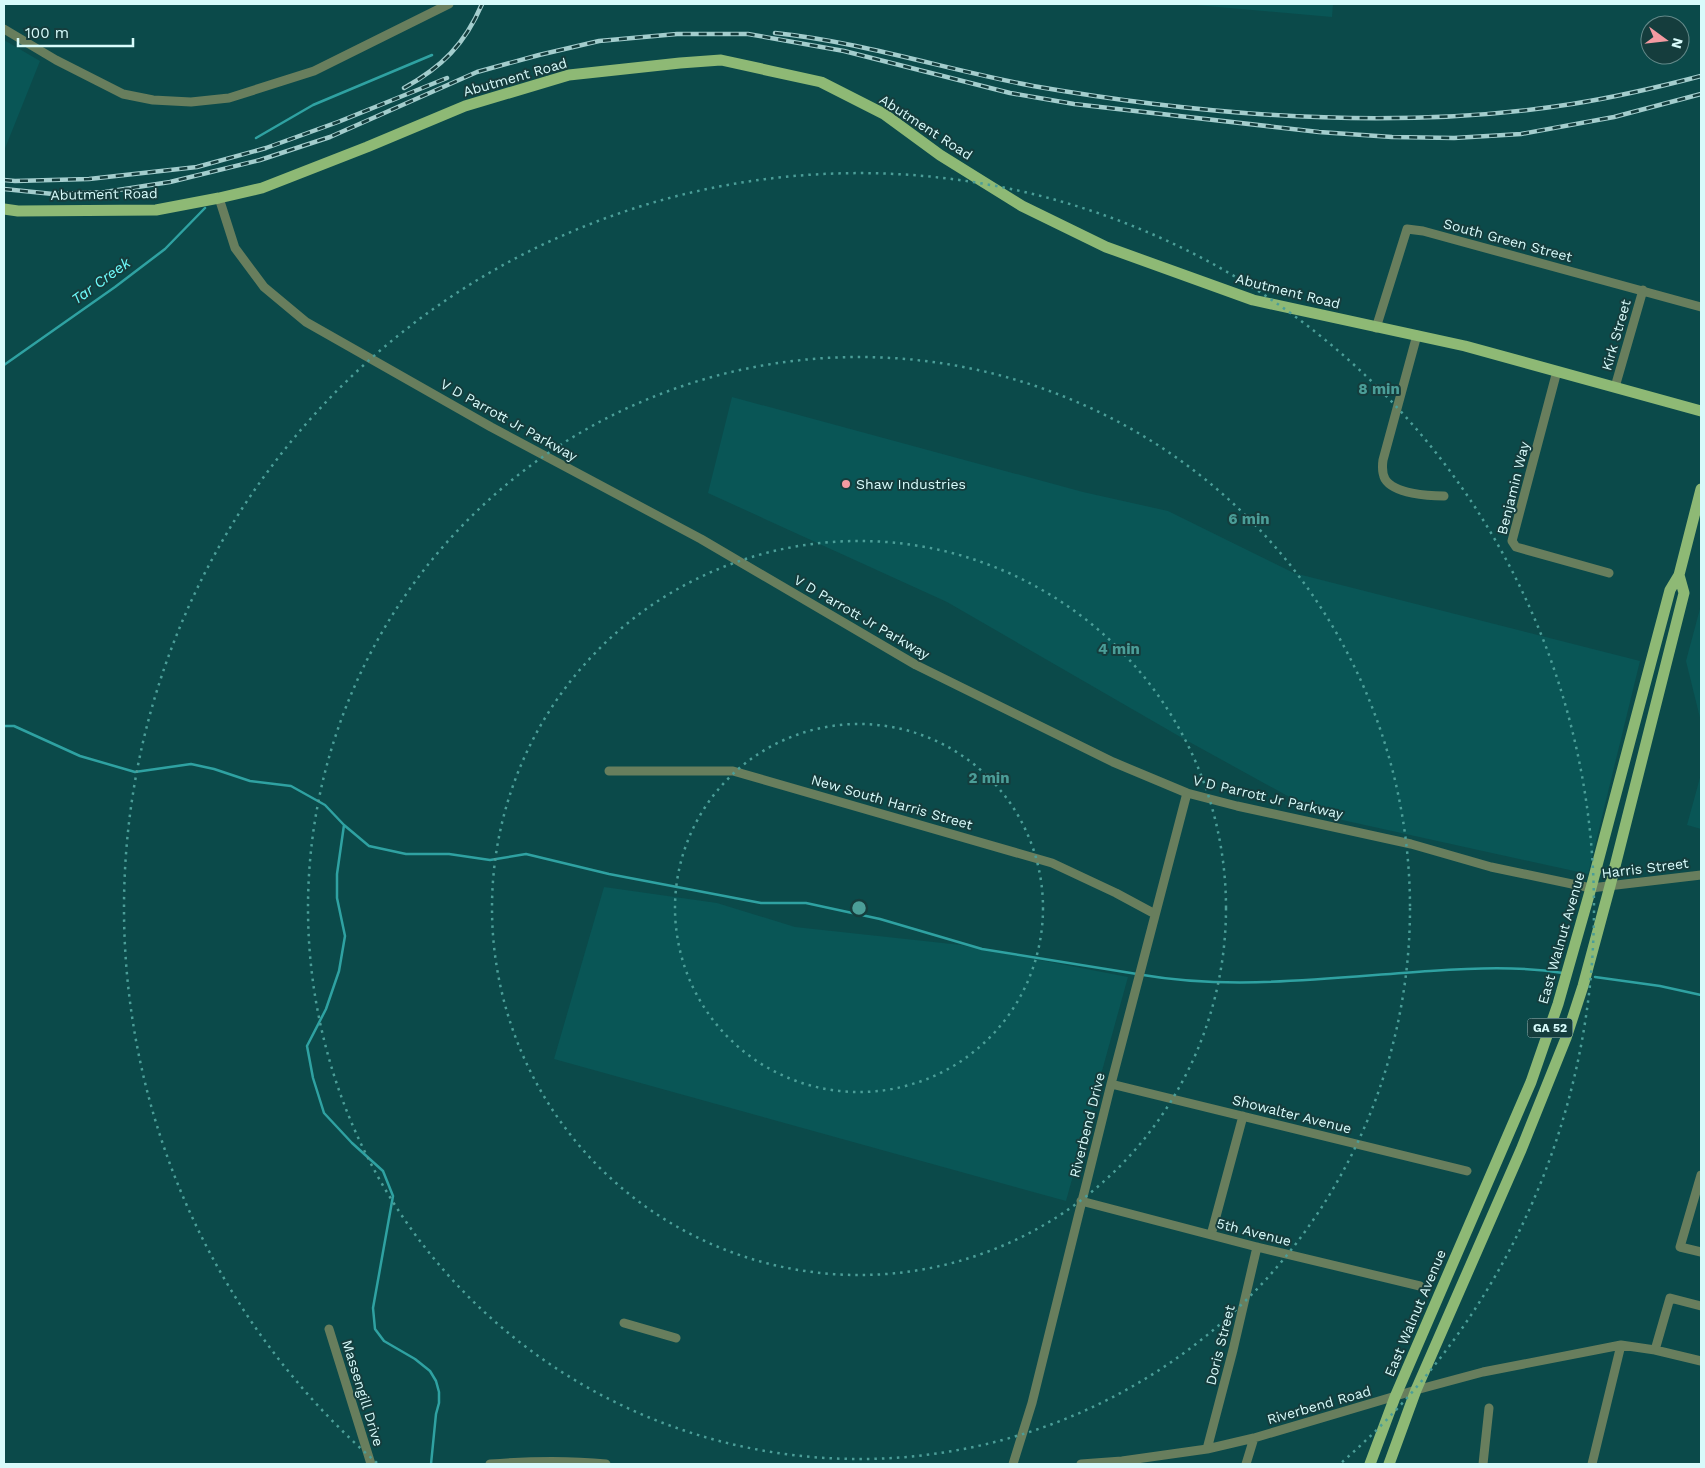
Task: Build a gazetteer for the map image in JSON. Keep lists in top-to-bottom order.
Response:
{
  "streets": {
    "main road": ["Abutment Road", "East Walnut Avenue", "GA 52"],
    "street": [
      "South Green Street",
      "Kirk Street",
      "V D Parrott Jr Parkway",
      "Benjamin Way",
      "New South Harris Street",
      "Harris Street",
      "Showalter Avenue",
      "Riverbend Drive",
      "5th Avenue",
      "Doris Street",
      "Massengill Drive",
      "Riverbend Road"
    ]
  },
  "crossings": [
    ["Abutment Road", "South Green Street"],
    ["Abutment Road", "Kirk Street"],
    ["Abutment Road", "V D Parrott Jr Parkway"],
    ["Abutment Road", "Benjamin Way"],
    ["South Green Street", "Kirk Street"],
    ["V D Parrott Jr Parkway", "Harris Street"],
    ["V D Parrott Jr Parkway", "East Walnut Avenue"],
    ["V D Parrott Jr Parkway", "Riverbend Drive"],
    ["New South Harris Street", "Riverbend Drive"],
    ["Harris Street", "East Walnut Avenue"],
    ["East Walnut Avenue", "Riverbend Road"],
    ["Showalter Avenue", "Riverbend Drive"],
    ["Riverbend Drive", "5th Avenue"],
    ["5th Avenue", "Doris Street"],
    ["Doris Street", "Riverbend Road"]
  ],
  "water": ["Tar Creek"],
  "places": ["Shaw Industries"],
  "scale_bar": "100 m",
  "north": "right",
  "rings": [
    "8 min",
    "6 min",
    "4 min",
    "2 min"
  ]
}
